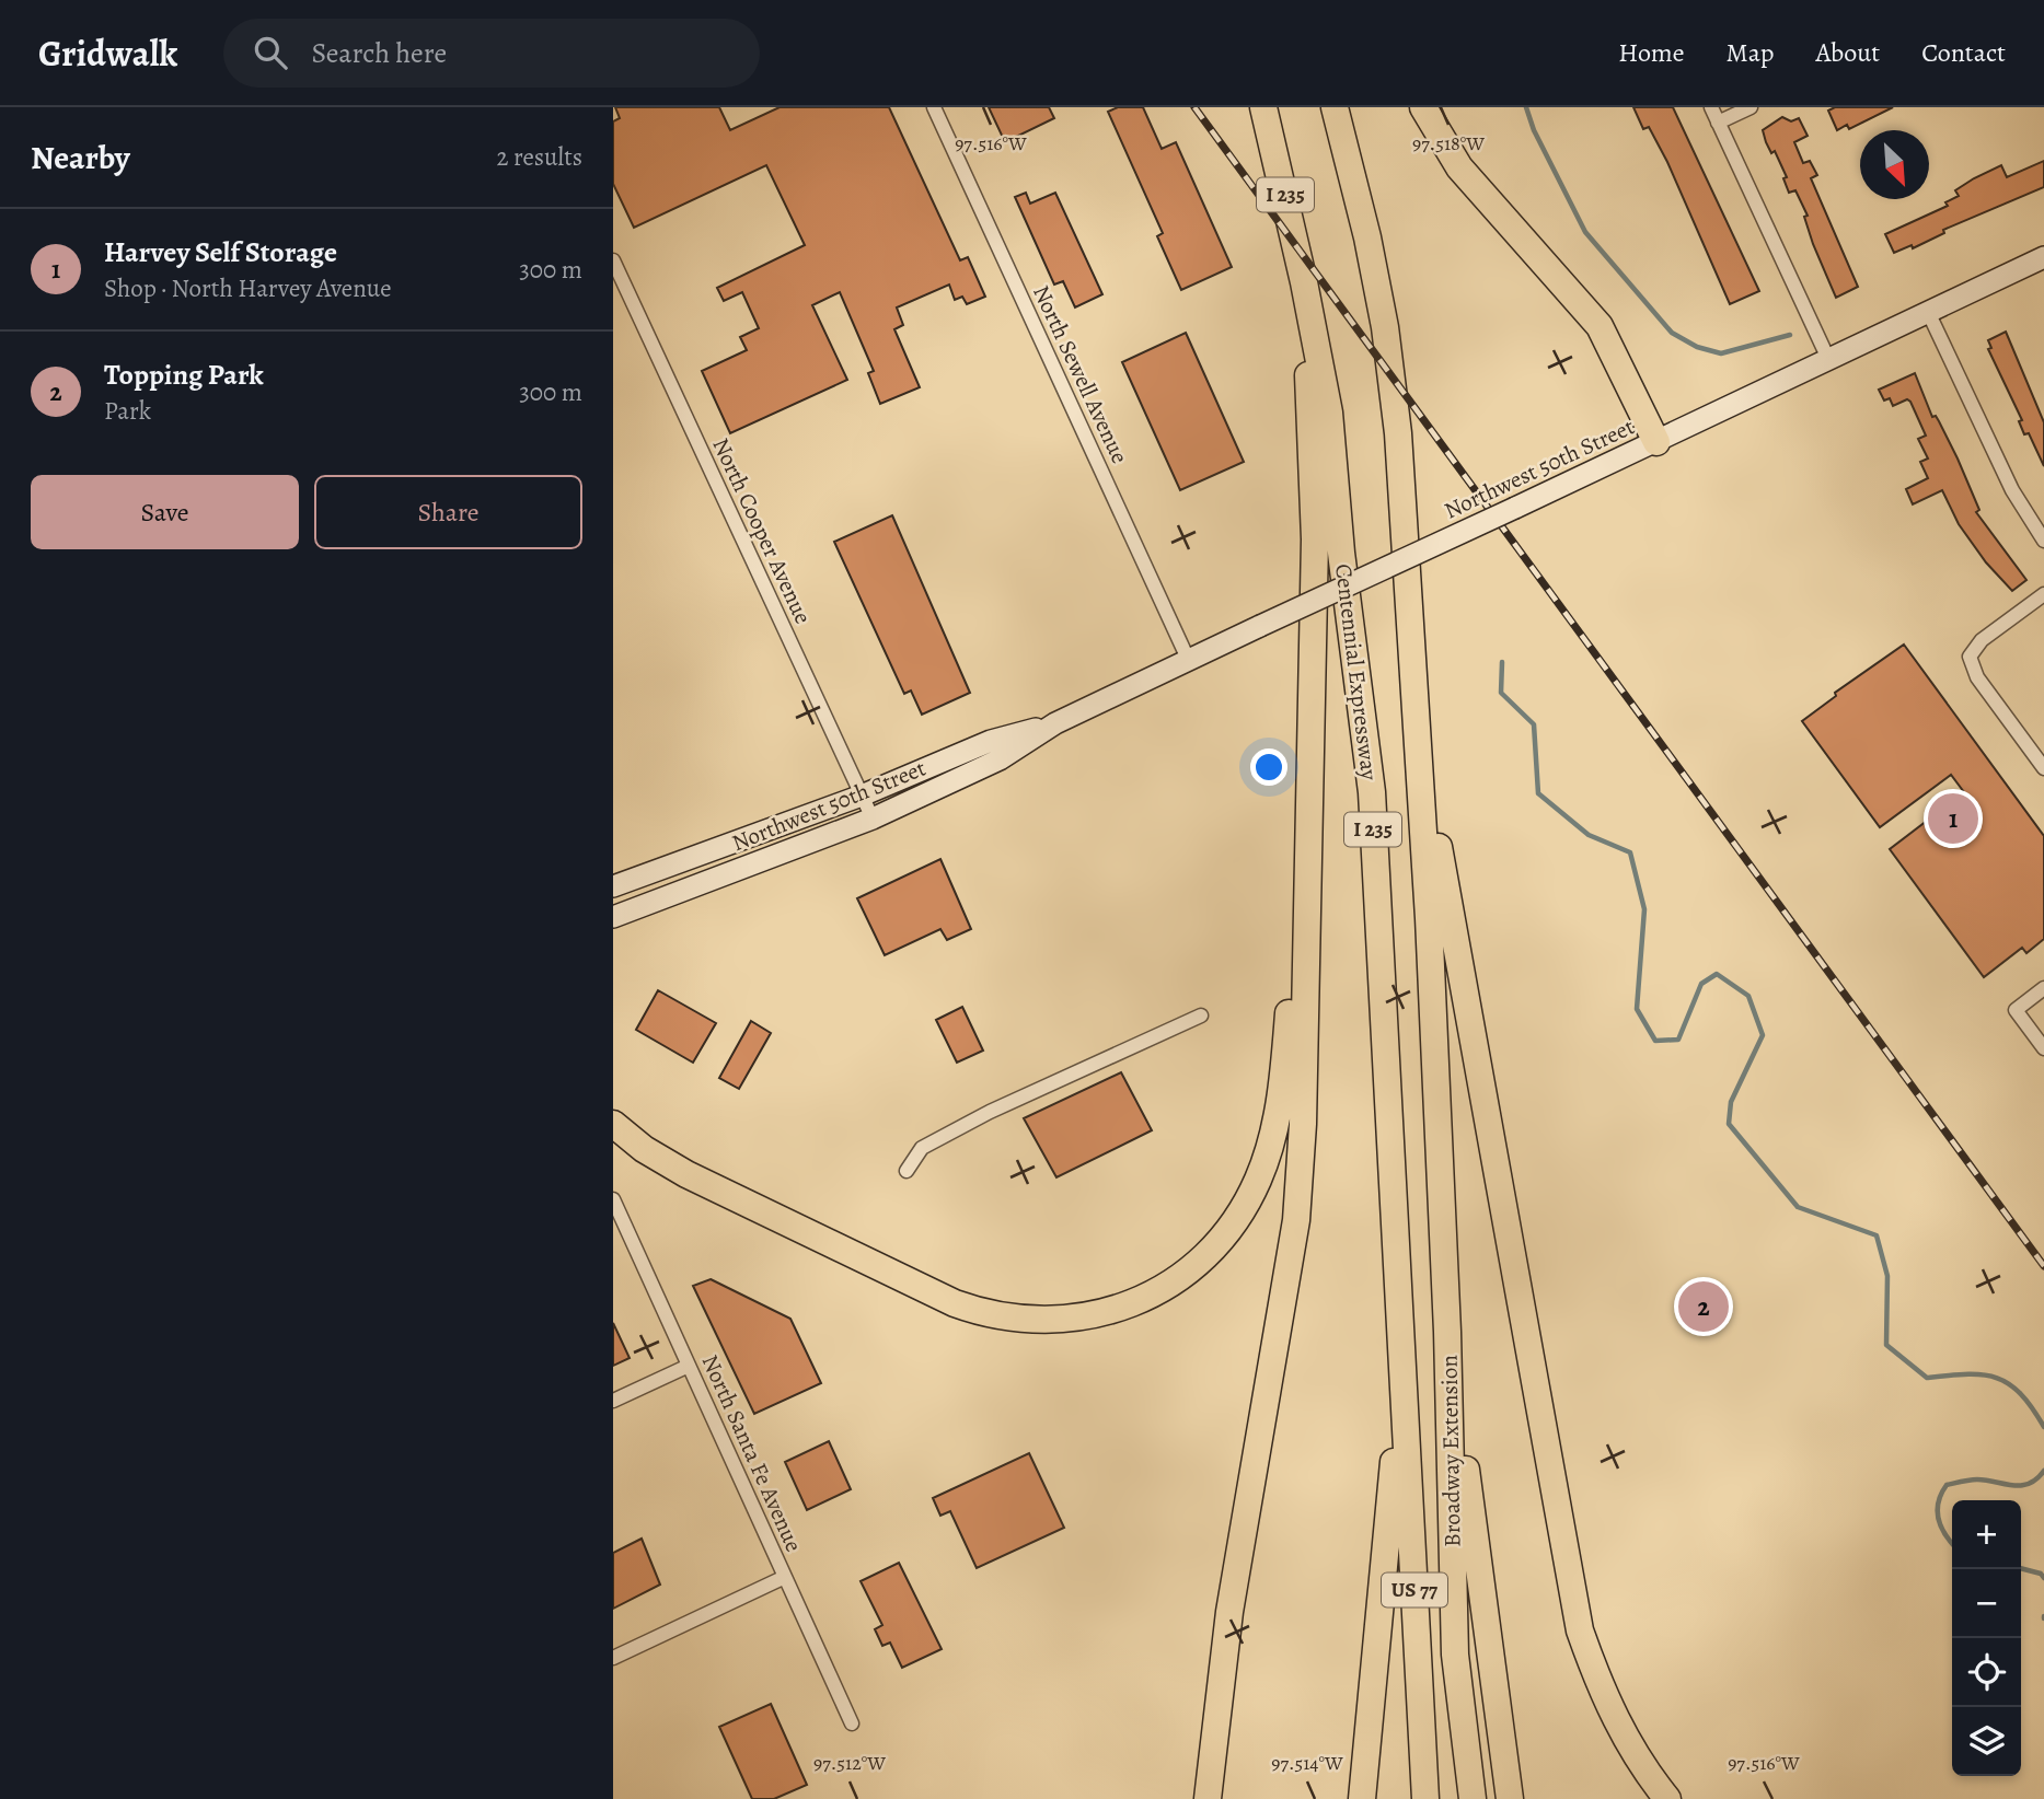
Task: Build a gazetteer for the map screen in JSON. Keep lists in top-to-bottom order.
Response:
{
  "streets": {
    "highway": [
      "I 235",
      "Centennial Expressway",
      "Broadway Extension",
      "US 77"
    ],
    "main road": ["Northwest 50th Street"],
    "street": ["North Sewell Avenue", "North Cooper Avenue", "North Santa Fe Avenue"]
  },
  "crossings": [
    ["I 235", "Broadway Extension"],
    ["North Sewell Avenue", "Northwest 50th Street"],
    ["Northwest 50th Street", "North Cooper Avenue"],
    ["Centennial Expressway", "Broadway Extension"]
  ],
  "north": "bottom right",
  "page": {
    "header": "Gridwalk",
    "search": "Search here",
    "nav": [
      "Home",
      "Map",
      "About",
      "Contact"
    ],
    "heading": ["Nearby", "2 results"],
    "list": [
      {
        "mark": "1",
        "name": "Harvey Self Storage",
        "note": "Shop · North Harvey Avenue",
        "value": "300 m"
      },
      {
        "mark": "2",
        "name": "Topping Park",
        "note": "Park",
        "value": "300 m"
      }
    ],
    "buttons": ["Save", "Share"],
    "pins": ["1", "2"],
    "map_buttons": ["+", "−"]
  },
  "coordinates": [
    "97.516°W",
    "97.518°W",
    "97.512°W",
    "97.514°W"
  ]
}
